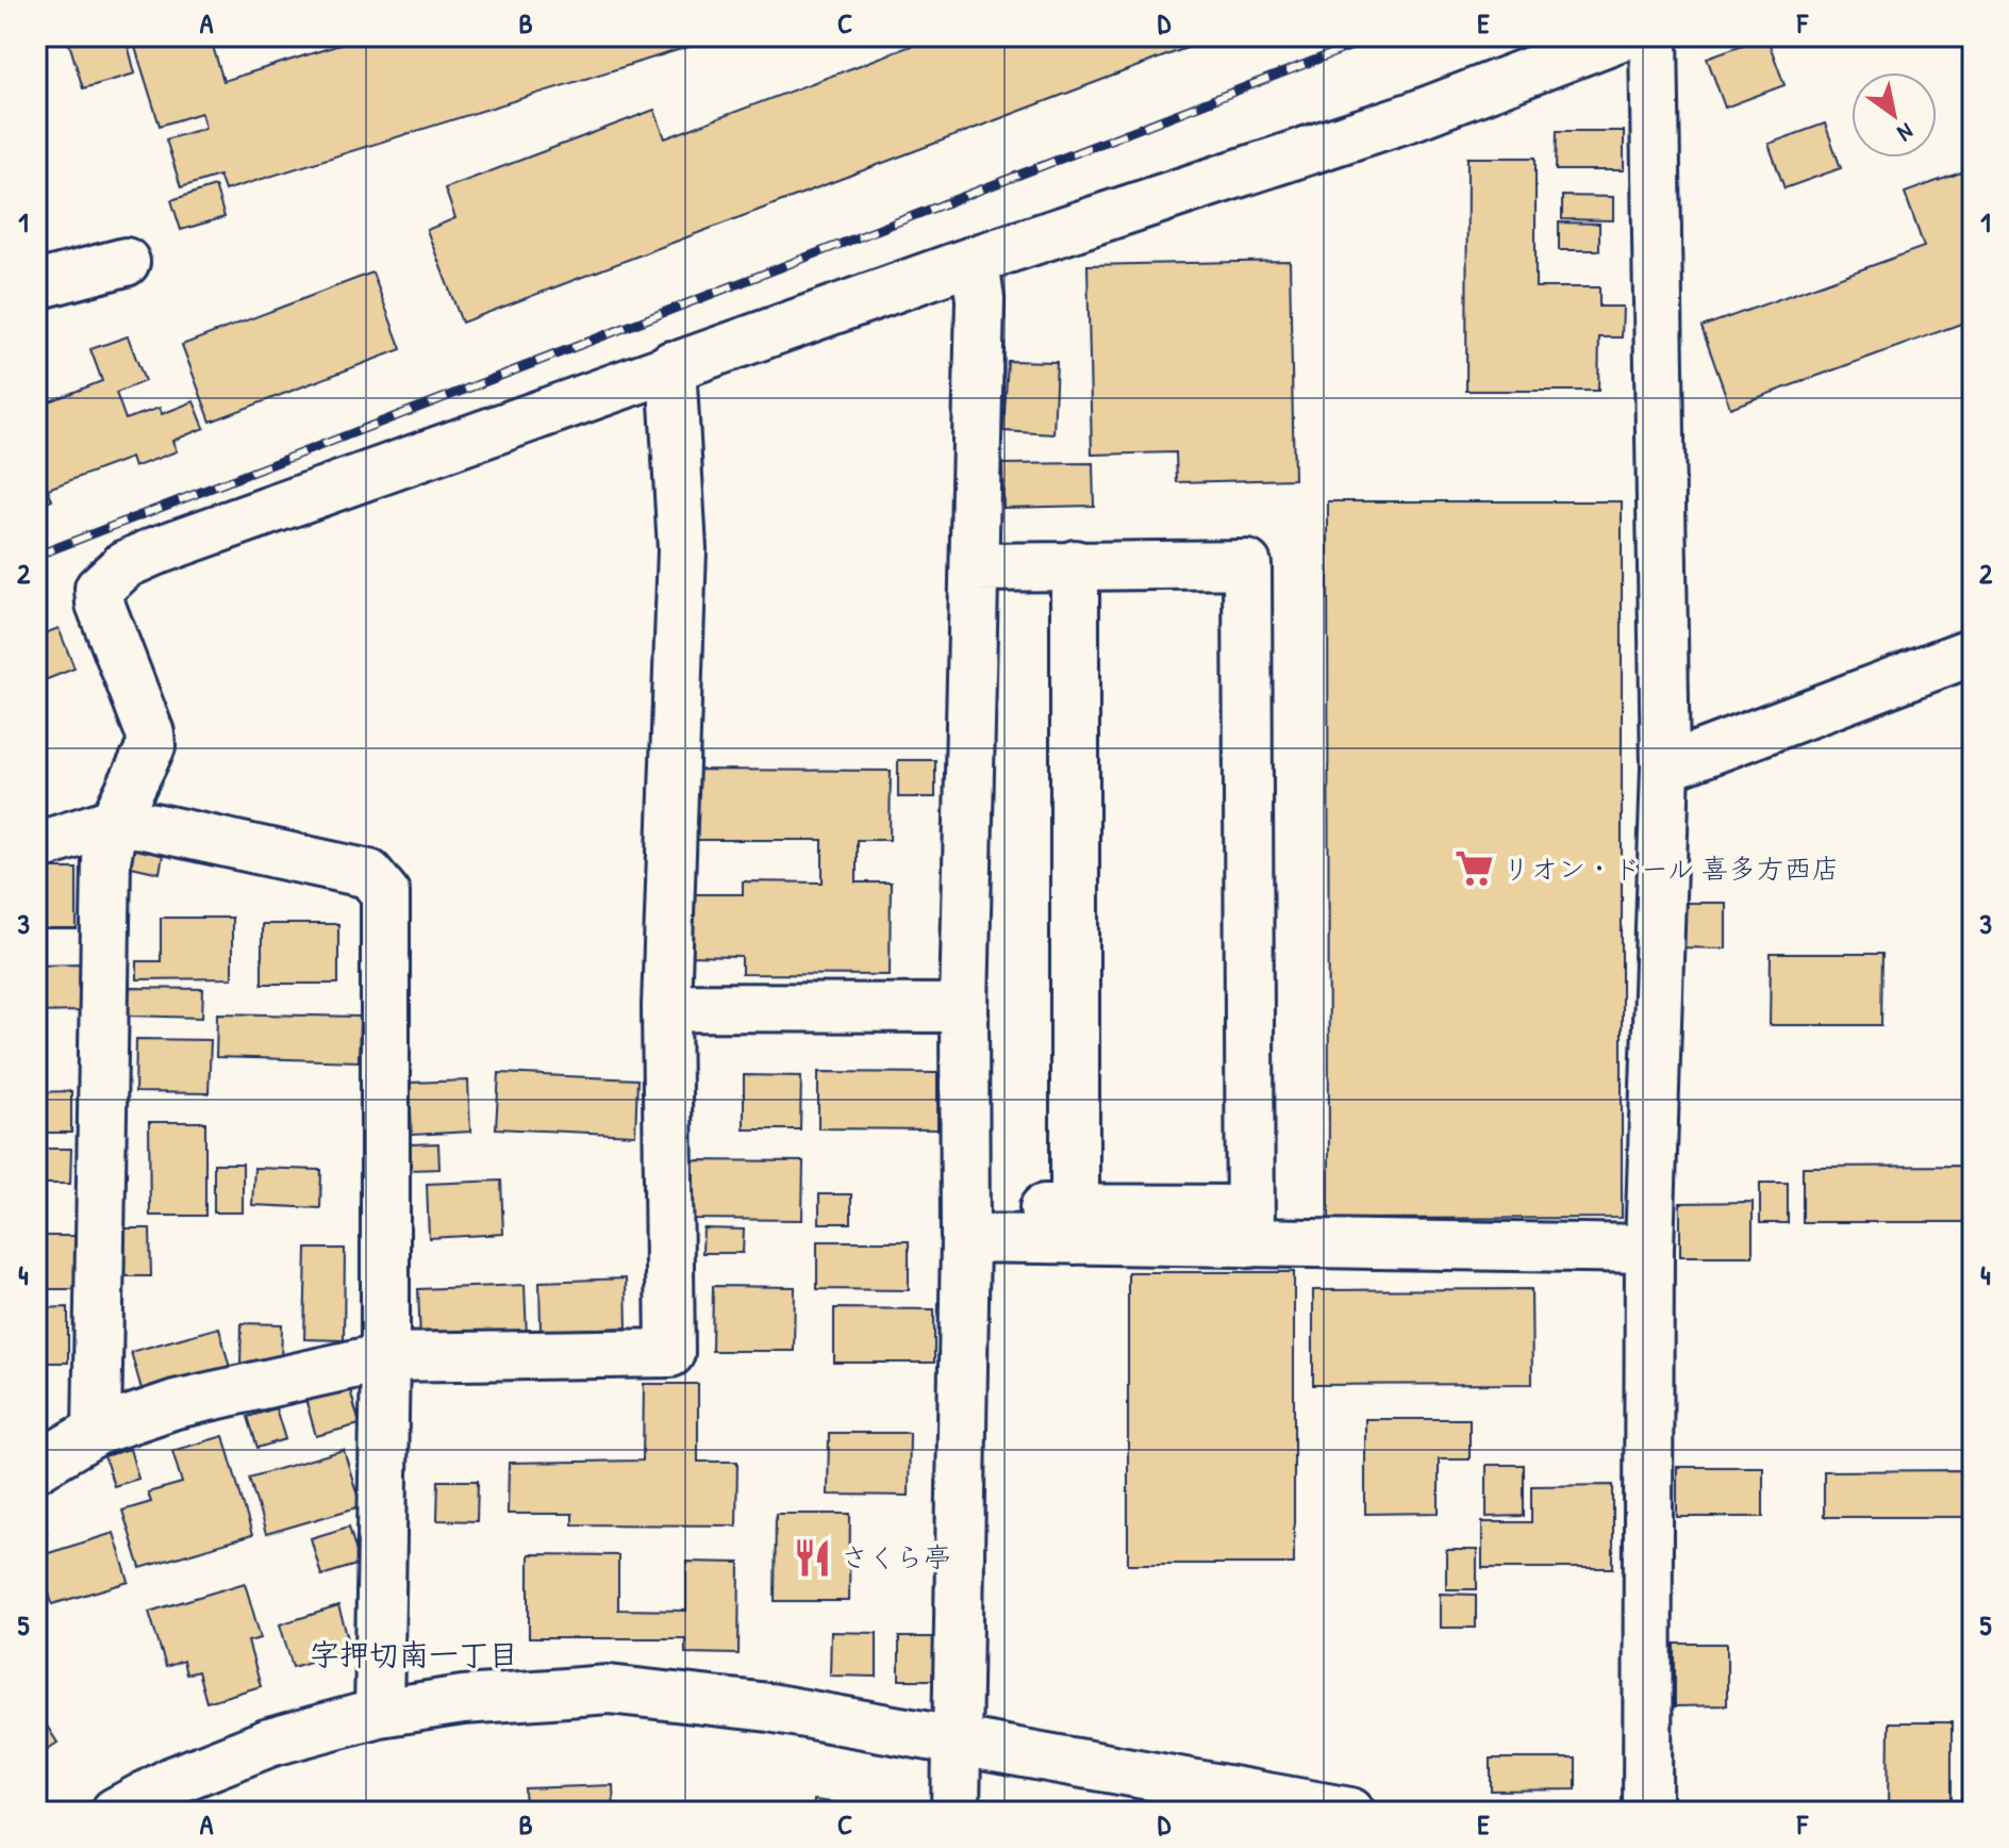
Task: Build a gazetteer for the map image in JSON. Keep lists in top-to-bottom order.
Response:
{
  "districts": ["字押切南一丁目"],
  "places": {
    "supermarket": ["リオン・ドール 喜多方西店"],
    "restaurant": ["さくら亭"]
  },
  "north": "bottom right",
  "grid": {
    "columns": [
      "A",
      "B",
      "C",
      "D",
      "E",
      "F"
    ],
    "rows": [
      "1",
      "2",
      "3",
      "4",
      "5"
    ]
  }
}
